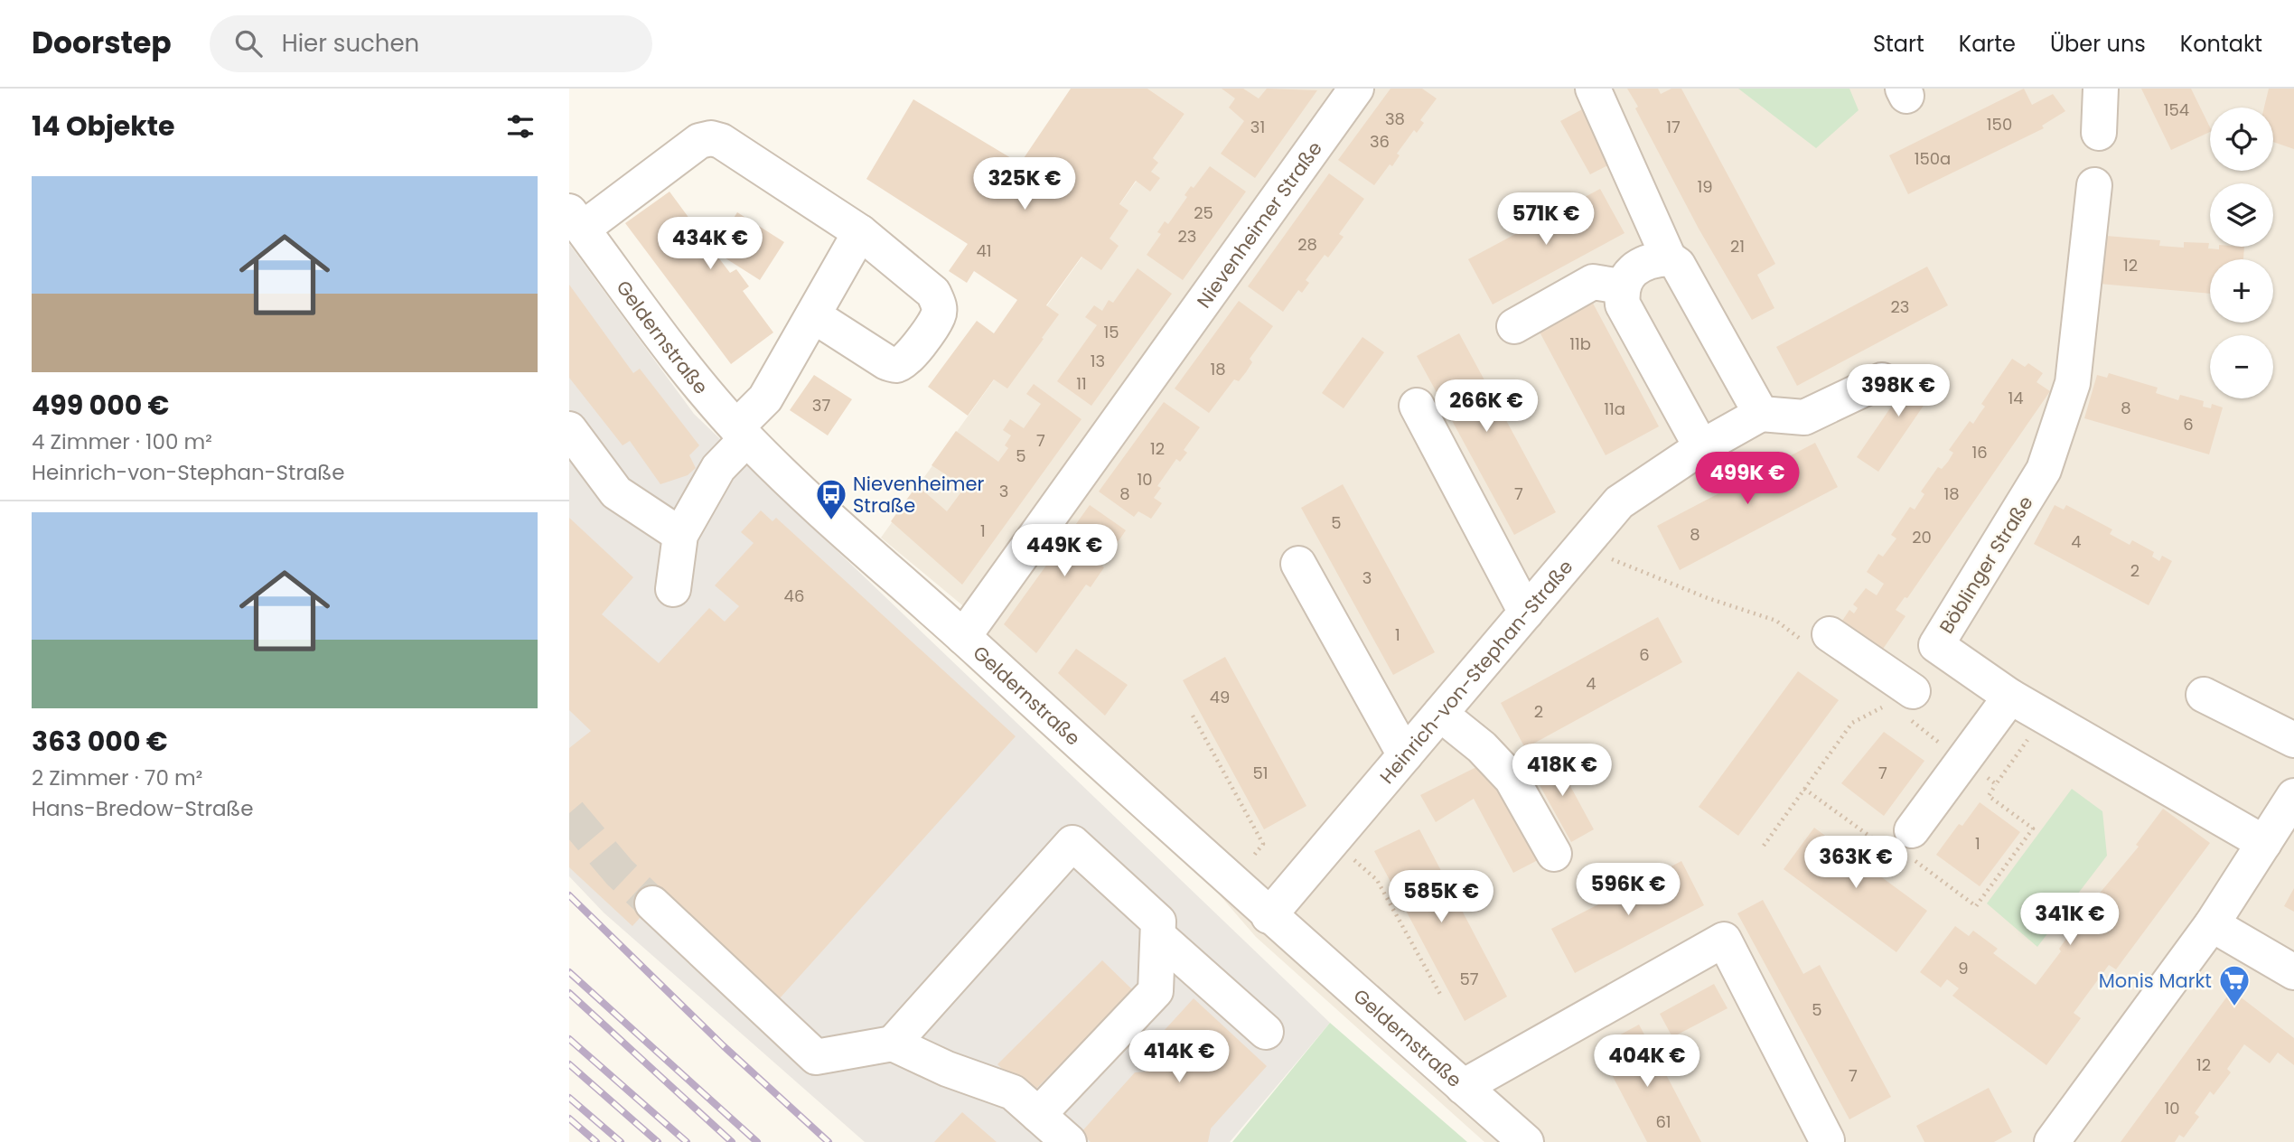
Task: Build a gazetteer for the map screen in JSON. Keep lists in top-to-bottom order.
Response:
{
  "streets": {
    "street": [
      "Nievenheimer Straße",
      "Geldernstraße",
      "Böblinger Straße",
      "Heinrich-von-Stephan-Straße"
    ]
  },
  "crossings": [
    ["Nievenheimer Straße", "Geldernstraße"],
    ["Geldernstraße", "Heinrich-von-Stephan-Straße"]
  ],
  "places": {
    "bus stop": ["Nievenheimer Straße"],
    "supermarket": ["Monis Markt"]
  },
  "house_numbers": [
    "154",
    "38",
    "150",
    "31",
    "17",
    "36",
    "150a",
    "19",
    "25",
    "23",
    "28",
    "21",
    "41",
    "12",
    "23",
    "15",
    "11b",
    "13",
    "18",
    "11",
    "14",
    "37",
    "8",
    "11a",
    "6",
    "7",
    "12",
    "16",
    "5",
    "10",
    "3",
    "8",
    "7",
    "18",
    "5",
    "1",
    "8",
    "20",
    "4",
    "2",
    "3",
    "46",
    "1",
    "6",
    "4",
    "49",
    "2",
    "51",
    "7",
    "1",
    "9",
    "57",
    "5",
    "12",
    "7",
    "10",
    "61"
  ],
  "page": {
    "header": "Doorstep",
    "search": "Hier suchen",
    "nav": [
      "Start",
      "Karte",
      "Über uns",
      "Kontakt"
    ],
    "heading": "14 Objekte",
    "map_buttons": ["+", "−"],
    "price": [
      "325K €",
      "571K €",
      "434K €",
      "398K €",
      "266K €",
      "499K €",
      "449K €",
      "418K €",
      "363K €",
      "596K €",
      "585K €",
      "341K €",
      "414K €",
      "404K €"
    ],
    "list": [
      {
        "name": "499 000 €",
        "note": "4 Zimmer · 100 m² · Heinrich-von-Stephan-Straße"
      },
      {
        "name": "363 000 €",
        "note": "2 Zimmer · 70 m² · Hans-Bredow-Straße"
      }
    ]
  }
}
